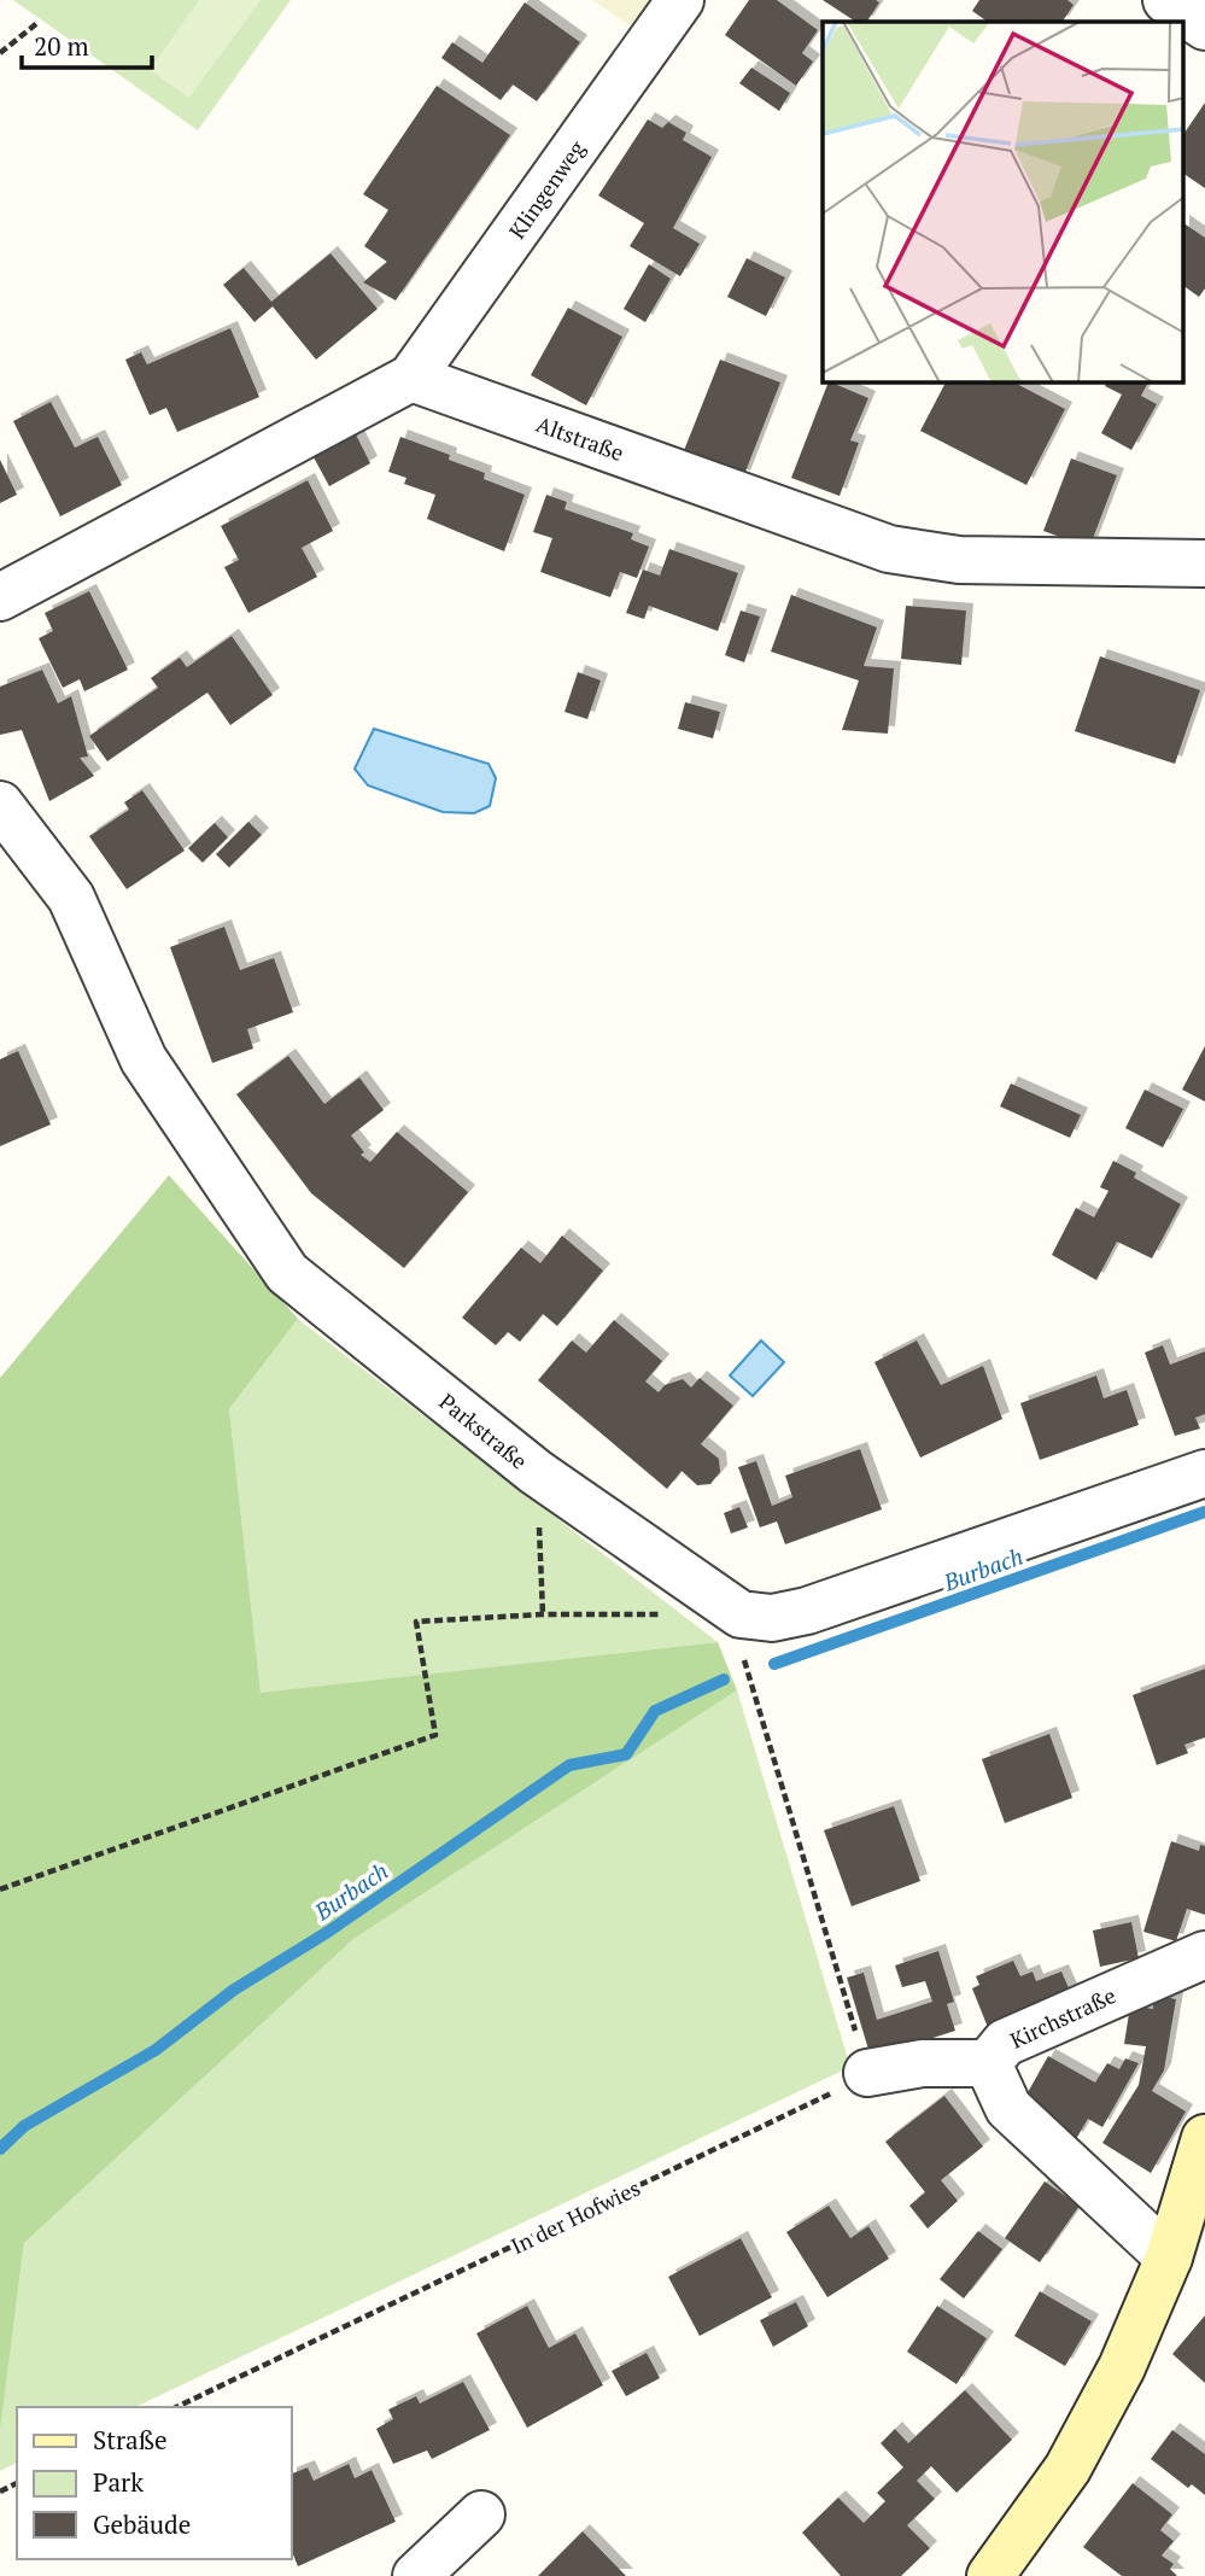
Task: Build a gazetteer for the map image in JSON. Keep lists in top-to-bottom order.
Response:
{
  "streets": {
    "street": [
      "Klingenweg",
      "Altstraße",
      "Parkstraße",
      "Kirchstraße"
    ],
    "path": ["In der Hofwies"]
  },
  "crossings": [
    ["Klingenweg", "Altstraße"]
  ],
  "water": ["Burbach"],
  "legend": ["Straße", "Park", "Gebäude"],
  "scale_bar": "20 m"
}
